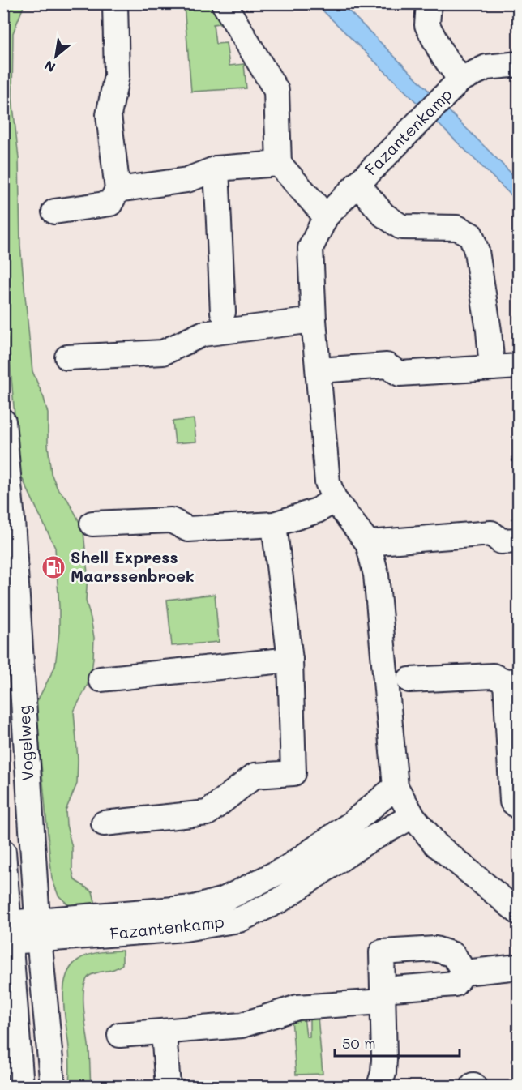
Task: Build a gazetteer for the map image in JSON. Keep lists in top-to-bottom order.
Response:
{
  "streets": {
    "street": ["Fazantenkamp", "Vogelweg"]
  },
  "crossings": [
    ["Fazantenkamp", "Vogelweg"]
  ],
  "places": {
    "fuel station": ["Shell Express Maarssenbroek"]
  },
  "scale_bar": "50 m",
  "north": "bottom left"
}
